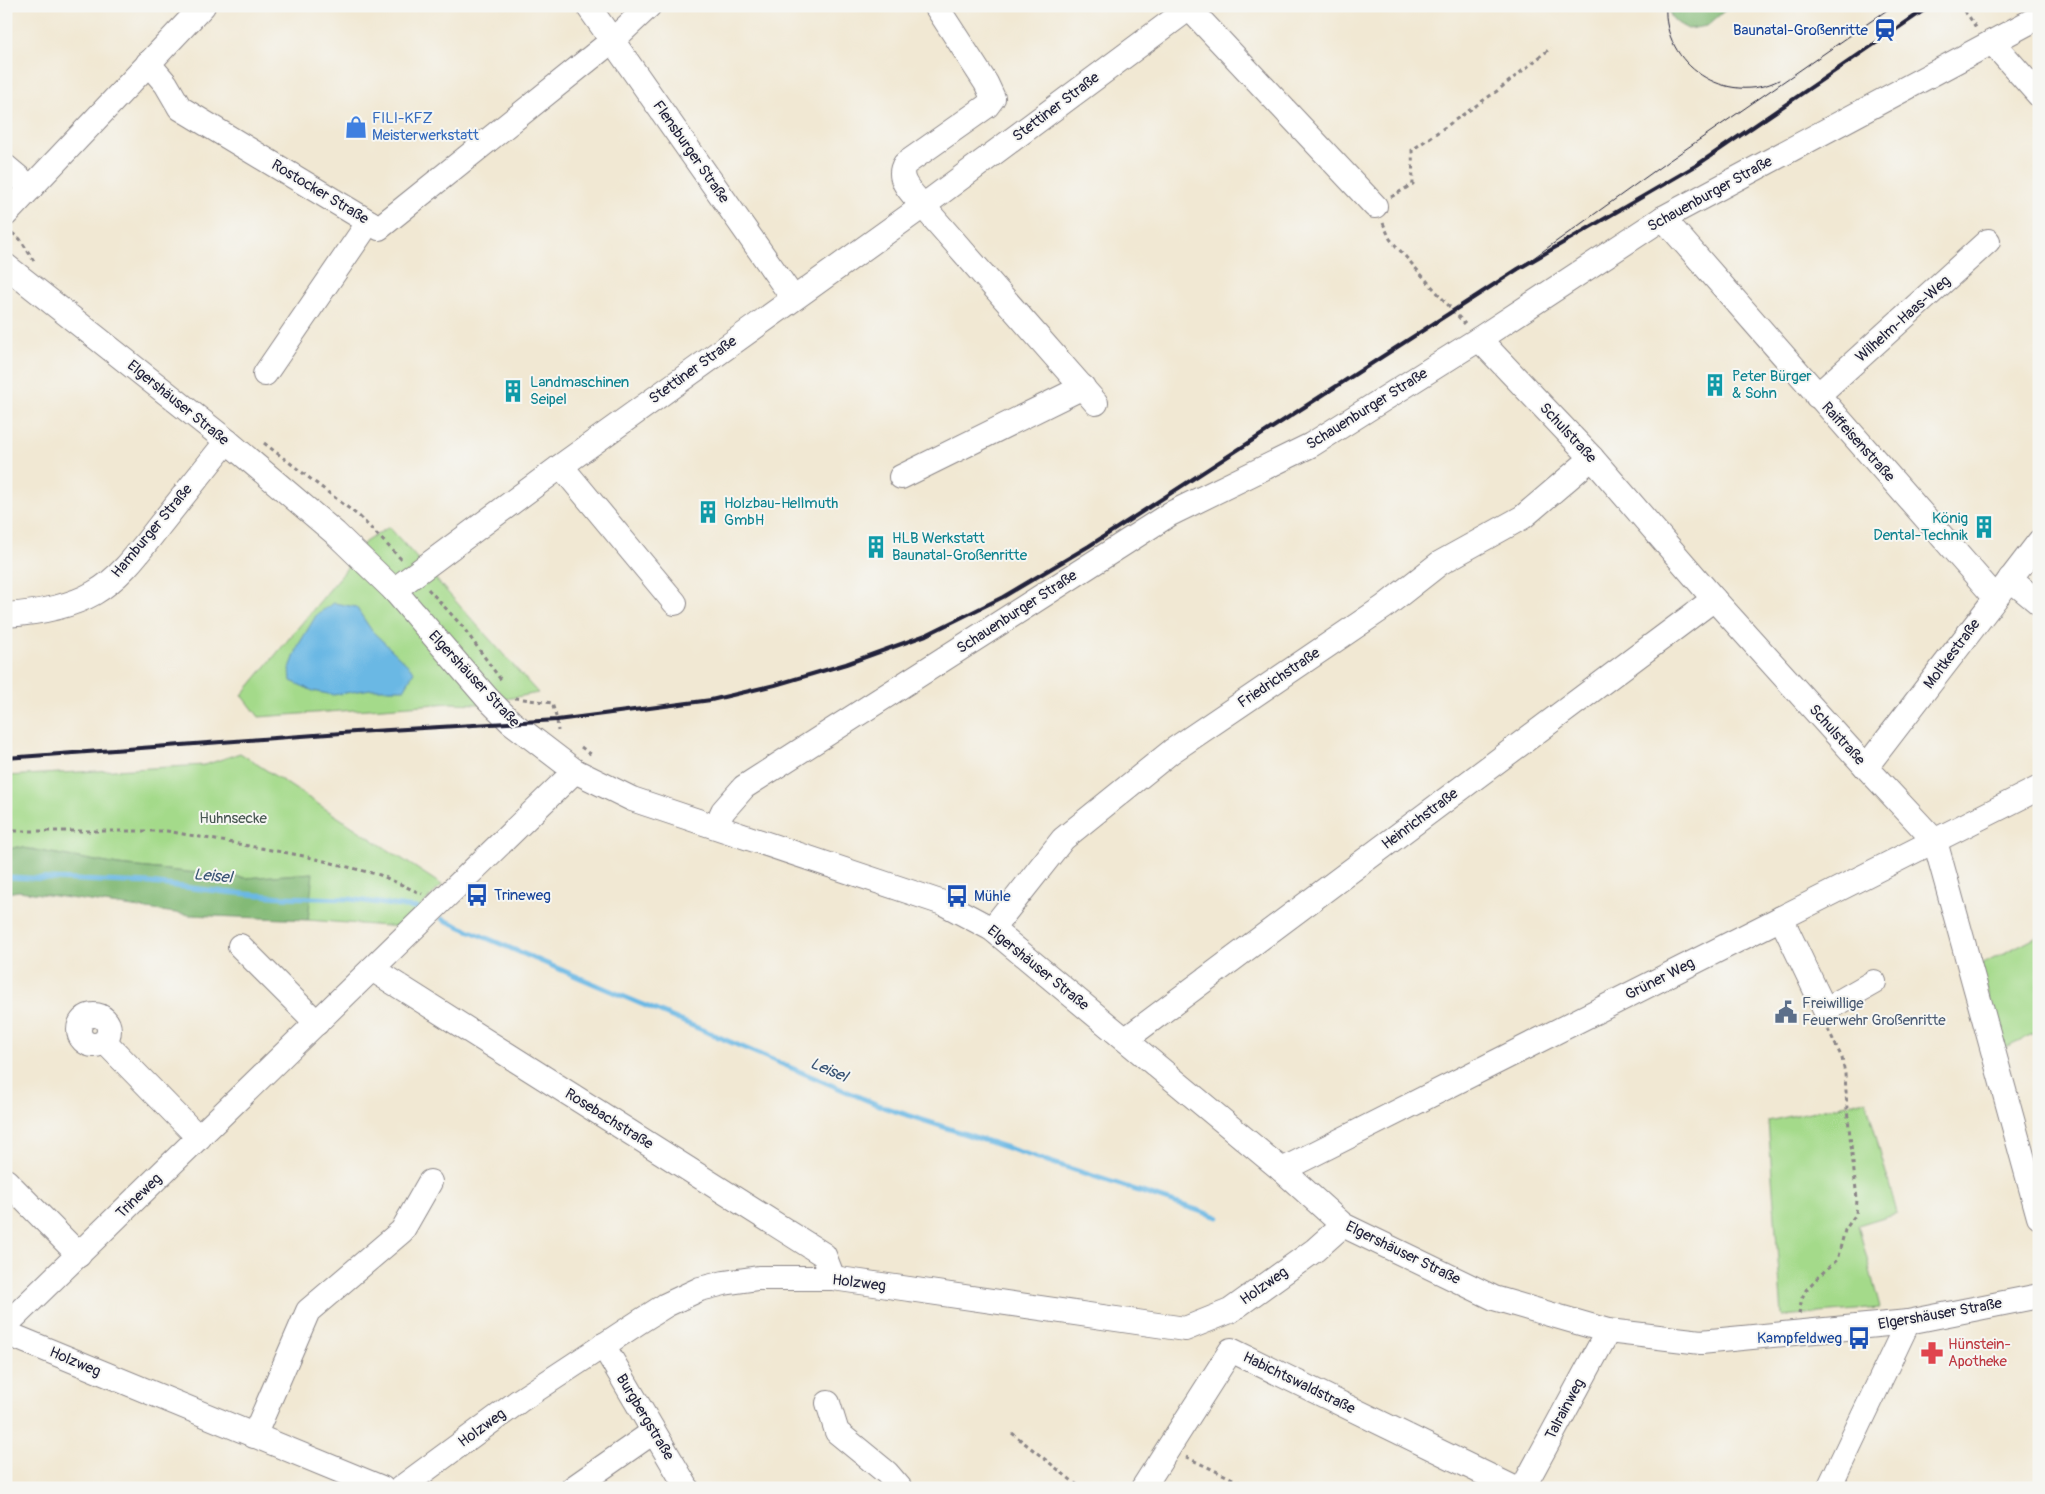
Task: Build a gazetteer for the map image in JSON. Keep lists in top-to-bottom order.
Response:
{
  "streets": {
    "street": [
      "Stettiner Straße",
      "Flensburger Straße",
      "Rostocker Straße",
      "Schauenburger Straße",
      "Wilhelm-Haas-Weg",
      "Elgershäuser Straße",
      "Schulstraße",
      "Raiffeisenstraße",
      "Hamburger Straße",
      "Moltkestraße",
      "Friedrichstraße",
      "Heinrichstraße",
      "Grüner Weg",
      "Rosebachstraße",
      "Trineweg",
      "Holzweg",
      "Habichtswaldstraße",
      "Talrainweg",
      "Burgbergstraße"
    ]
  },
  "crossings": [
    ["Stettiner Straße", "Flensburger Straße"],
    ["Stettiner Straße", "Elgershäuser Straße"],
    ["Flensburger Straße", "Rostocker Straße"],
    ["Schauenburger Straße", "Elgershäuser Straße"],
    ["Schauenburger Straße", "Schulstraße"],
    ["Schauenburger Straße", "Raiffeisenstraße"],
    ["Wilhelm-Haas-Weg", "Raiffeisenstraße"],
    ["Elgershäuser Straße", "Hamburger Straße"],
    ["Elgershäuser Straße", "Friedrichstraße"],
    ["Elgershäuser Straße", "Heinrichstraße"],
    ["Elgershäuser Straße", "Grüner Weg"],
    ["Elgershäuser Straße", "Trineweg"],
    ["Elgershäuser Straße", "Holzweg"],
    ["Elgershäuser Straße", "Talrainweg"],
    ["Schulstraße", "Moltkestraße"],
    ["Schulstraße", "Friedrichstraße"],
    ["Schulstraße", "Heinrichstraße"],
    ["Schulstraße", "Grüner Weg"],
    ["Raiffeisenstraße", "Moltkestraße"],
    ["Rosebachstraße", "Trineweg"],
    ["Rosebachstraße", "Holzweg"],
    ["Holzweg", "Burgbergstraße"]
  ],
  "water": ["Leisel"],
  "parks": ["Huhnsecke"],
  "places": {
    "station": ["Baunatal-Großenritte"],
    "shop": ["FILI-KFZ Meisterwerkstatt"],
    "building": [
      "Peter Bürger & Sohn",
      "Landmaschinen Seipel",
      "Holzbau-Hellmuth GmbH",
      "König Dental-Technik",
      "HLB Werkstatt Baunatal-Großenritte"
    ],
    "bus stop": ["Trineweg", "Mühle", "Kampfeldweg"],
    "public building": ["Freiwillige Feuerwehr Großenritte"],
    "pharmacy": ["Hünstein- Apotheke"]
  }
}
